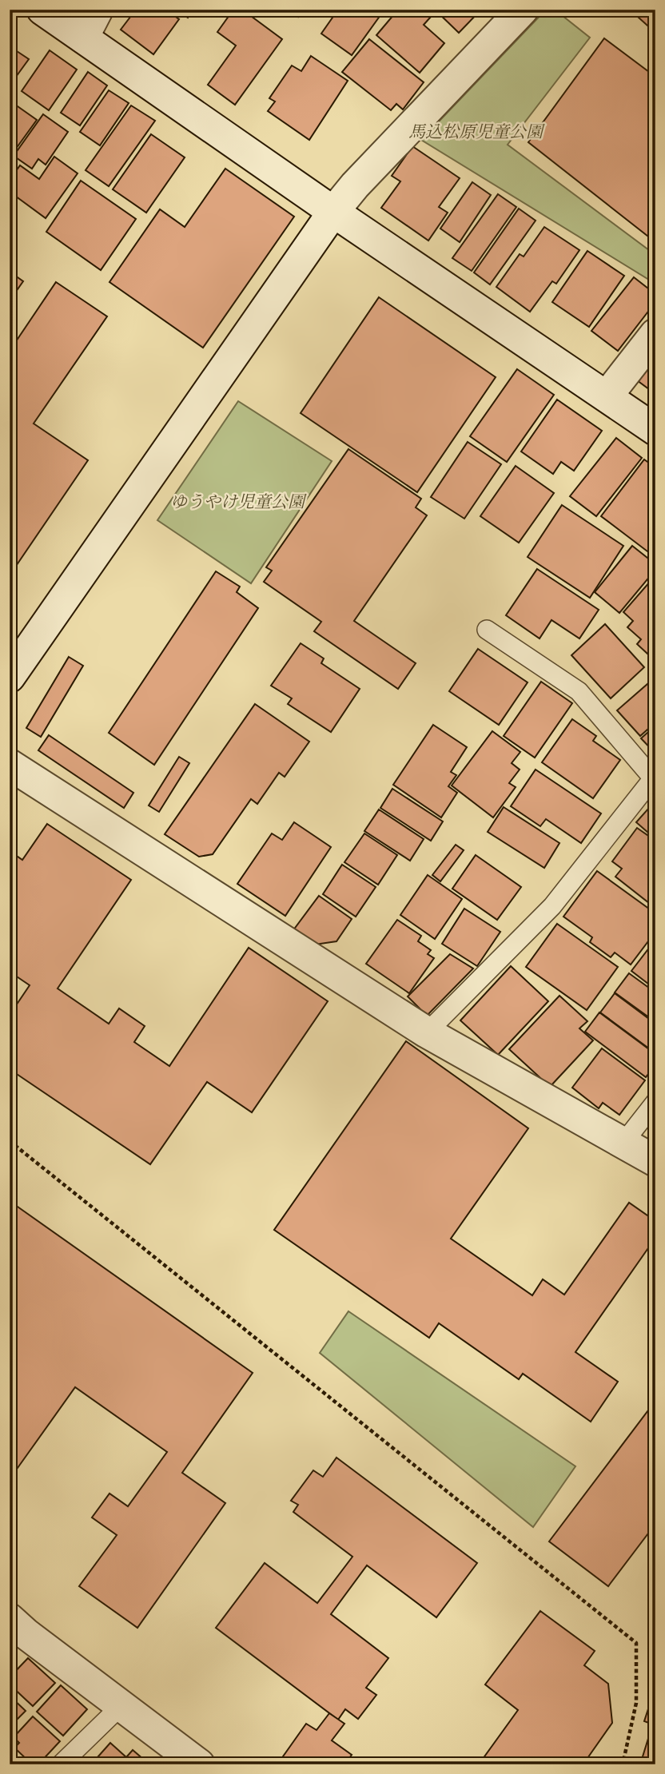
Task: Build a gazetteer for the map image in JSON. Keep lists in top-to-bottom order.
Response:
{
  "parks": ["馬込松原児童公園", "ゆうやけ児童公園"]
}
